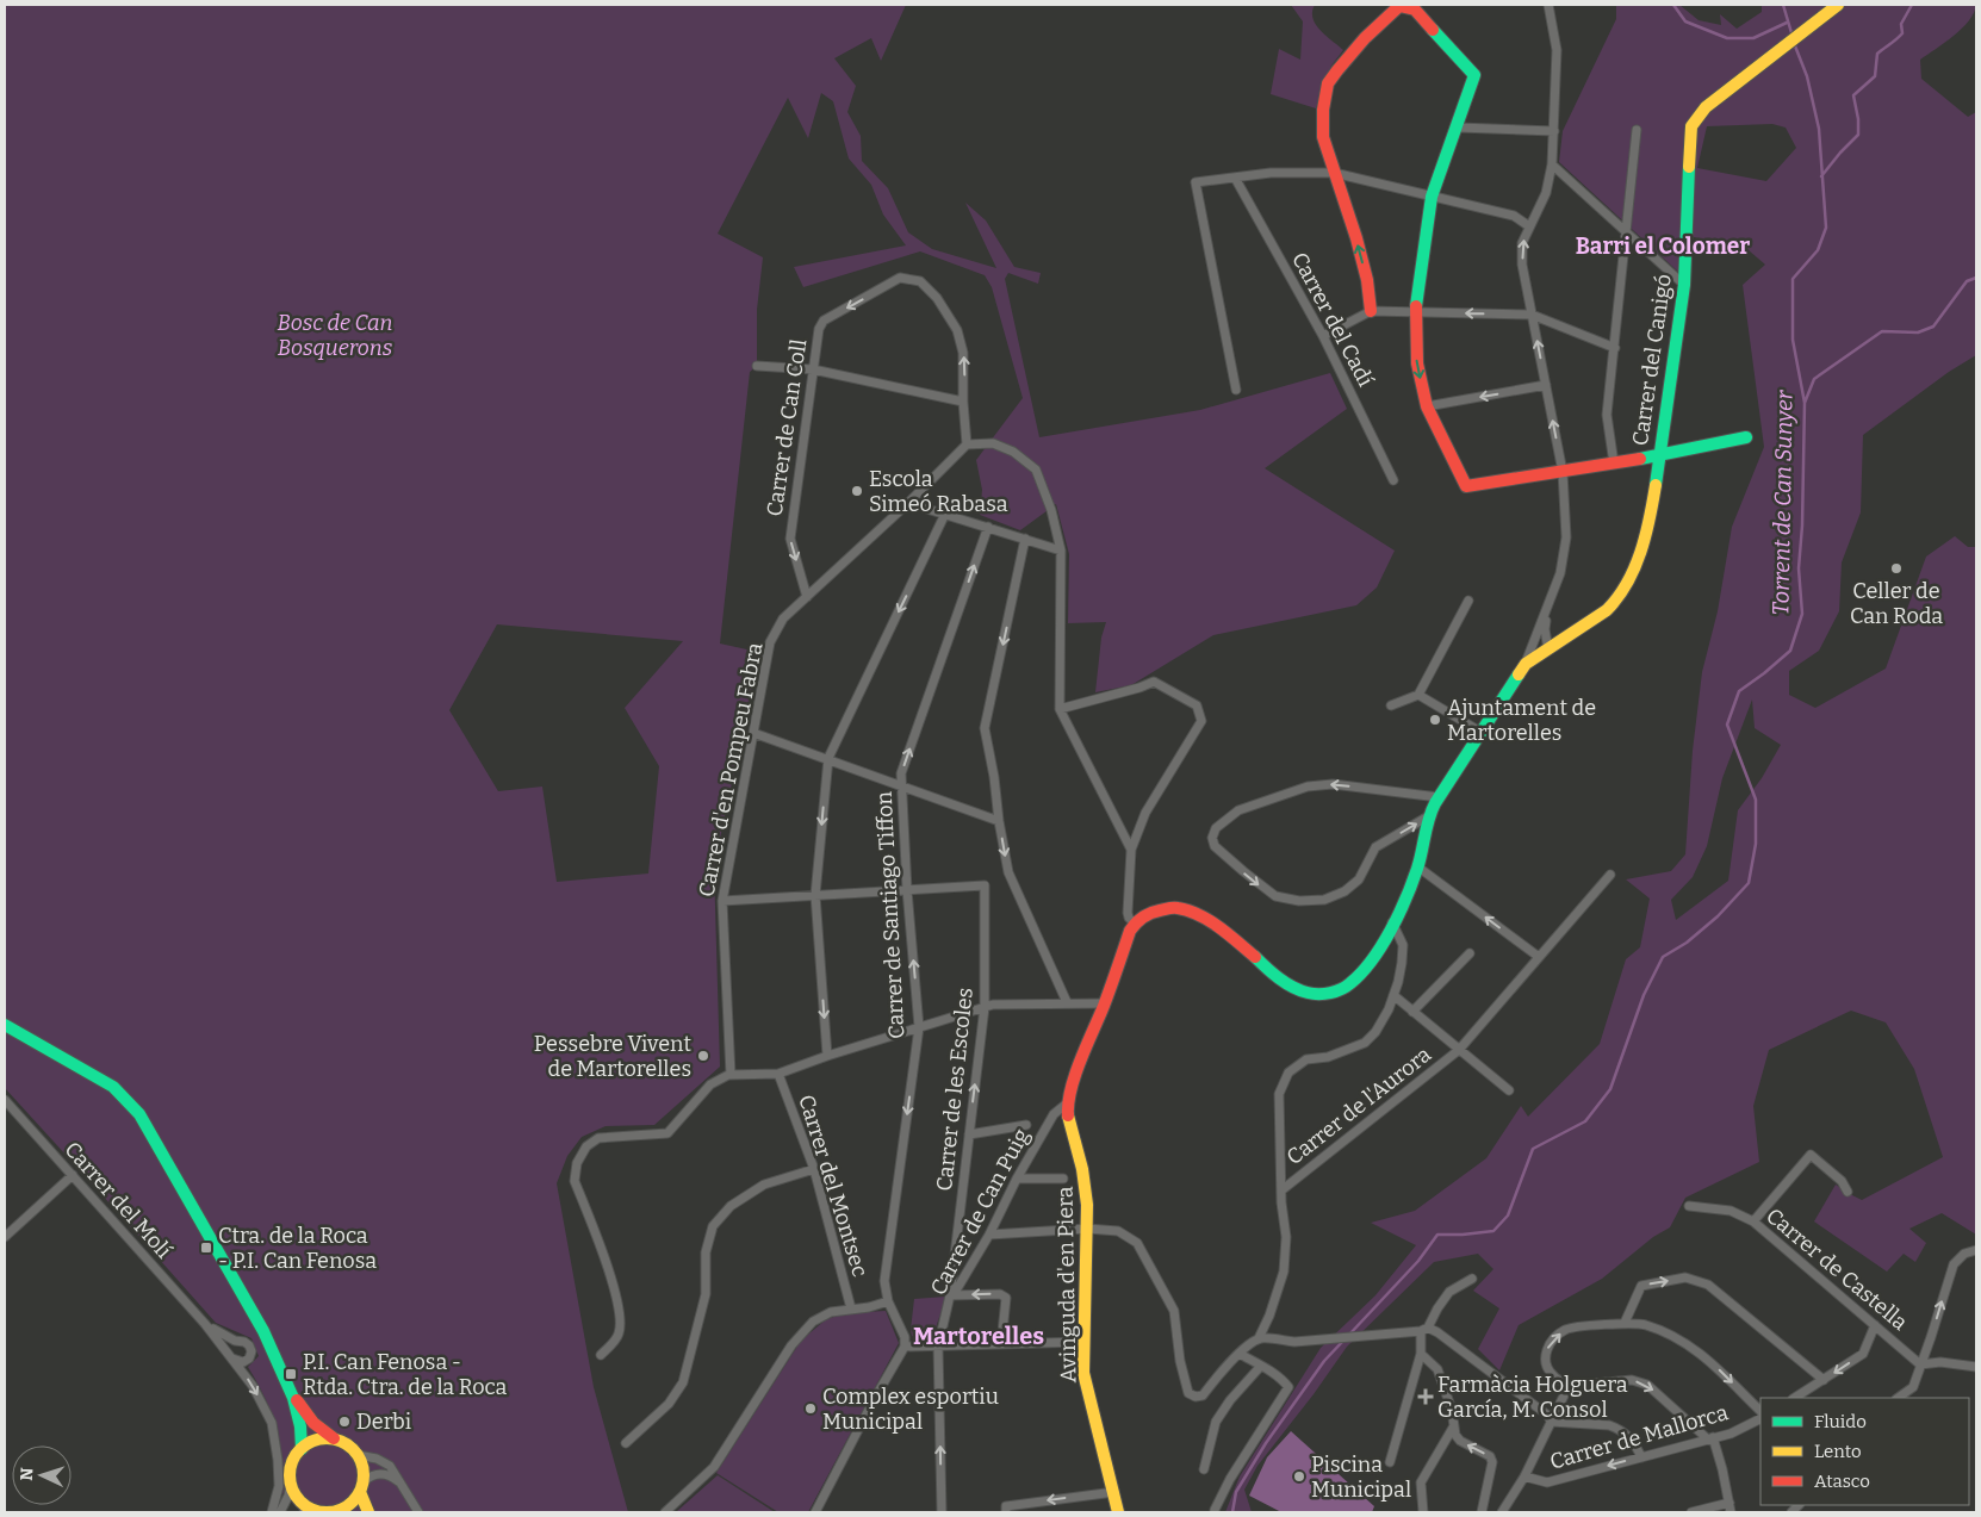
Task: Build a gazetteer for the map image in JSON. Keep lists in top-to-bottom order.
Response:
{
  "streets": {
    "street": [
      "Carrer del Cadí",
      "Carrer del Canigó",
      "Carrer de Can Coll",
      "Carrer d'en Pompeu Fabra",
      "Carrer de Santiago Tiffon",
      "Carrer de les Escoles",
      "Carrer de l'Aurora",
      "Carrer del Montsec",
      "Carrer del Molí",
      "Carrer de Can Puig",
      "Carrer de Castella",
      "Avinguda d'en Piera",
      "Carrer de Mallorca"
    ]
  },
  "crossings": [
    ["Carrer de Can Coll", "Carrer d'en Pompeu Fabra"],
    ["Carrer de Santiago Tiffon", "Carrer de les Escoles"],
    ["Carrer de les Escoles", "Carrer de Can Puig"],
    ["Carrer de Can Puig", "Avinguda d'en Piera"]
  ],
  "one_way": ["Carrer de Can Puig", "Carrer de Mallorca"],
  "districts": ["Barri el Colomer", "Martorelles"],
  "water": ["Torrent de Can Sunyer"],
  "parks": ["Bosc de Can Bosquerons"],
  "places": {
    "other": [
      "Escola Simeó Rabasa",
      "Celler de Can Roda",
      "Ajuntament de Martorelles",
      "Pessebre Vivent de Martorelles",
      "Complex esportiu Municipal",
      "Derbi",
      "Piscina Municipal"
    ],
    "transit": ["Ctra. de la Roca - P.I. Can Fenosa", "P.I. Can Fenosa - Rtda. Ctra. de la Roca"],
    "health": ["Farmàcia Holguera García, M. Consol"]
  },
  "legend": ["Fluido", "Lento", "Atasco"],
  "north": "left"
}
